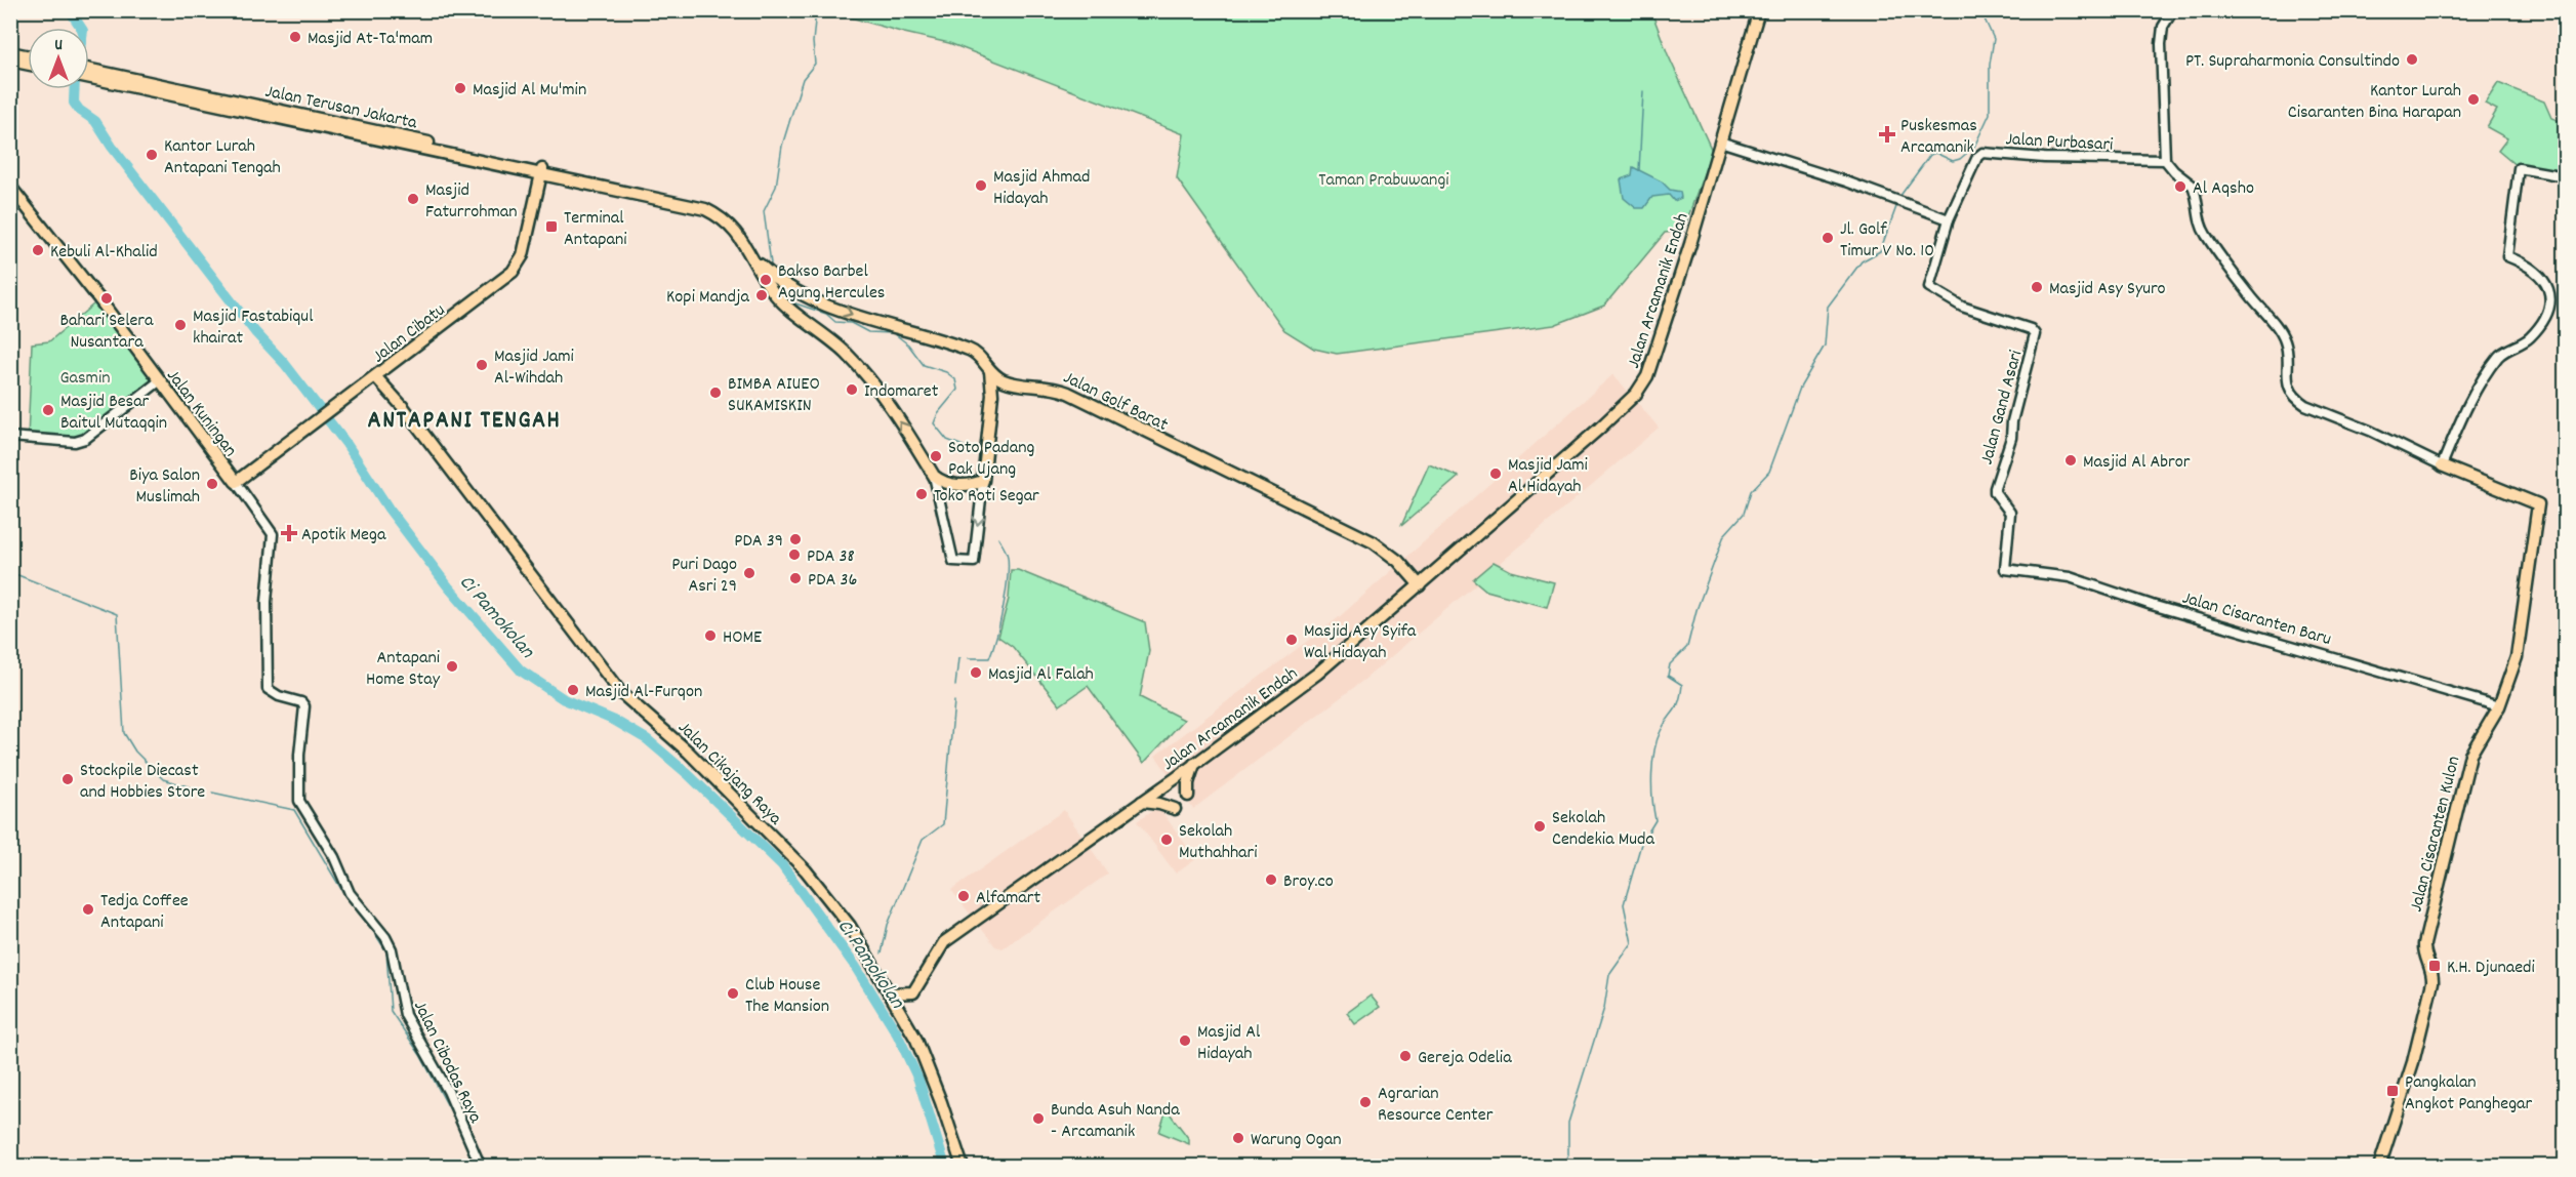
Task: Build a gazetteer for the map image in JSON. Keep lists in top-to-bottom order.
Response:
{
  "streets": {
    "main road": [
      "Jalan Terusan Jakarta",
      "Jalan Arcamanik Endah",
      "Jalan Cibatu",
      "Jalan Golf Barat",
      "Jalan Kuningan",
      "Jalan Cikajang Raya",
      "Jalan Cisaranten Kulon"
    ],
    "street": [
      "Jalan Purbasari",
      "Jalan Gand Asari",
      "Jalan Cisaranten Baru",
      "Jalan Cibodas Raya"
    ]
  },
  "crossings": [
    ["Jalan Terusan Jakarta", "Jalan Cibatu"],
    ["Jalan Terusan Jakarta", "Jalan Golf Barat"],
    ["Jalan Purbasari", "Jalan Gand Asari"],
    ["Jalan Arcamanik Endah", "Jalan Golf Barat"],
    ["Jalan Arcamanik Endah", "Jalan Cikajang Raya"],
    ["Jalan Cibatu", "Jalan Kuningan"],
    ["Jalan Cibatu", "Jalan Cikajang Raya"],
    ["Jalan Gand Asari", "Jalan Cisaranten Baru"],
    ["Jalan Kuningan", "Jalan Cibodas Raya"],
    ["Jalan Cisaranten Baru", "Jalan Cisaranten Kulon"]
  ],
  "districts": ["ANTAPANI TENGAH"],
  "water": ["Ci Pamokolan"],
  "parks": ["Taman Prabuwangi", "Gasmin"],
  "places": {
    "other": [
      "Masjid At-Ta'mam",
      "PT. Supraharmonia Consultindo",
      "Masjid Al Mu'min",
      "Kantor Lurah Cisaranten Bina Harapan",
      "Kantor Lurah Antapani Tengah",
      "Masjid Ahmad Hidayah",
      "Al Aqsho",
      "Masjid Faturrohman",
      "Jl. Golf Timur V No. 10",
      "Kebuli Al-Khalid",
      "Bakso Barbel Agung Hercules",
      "Masjid Asy Syuro",
      "Kopi Mandja",
      "Bahari Selera Nusantara",
      "Masjid Fastabiqul khairat",
      "Masjid Jami Al-Wihdah",
      "Indomaret",
      "BIMBA AIUEO SUKAMISKIN",
      "Masjid Besar Baitul Mutaqqin",
      "Soto Padang Pak Ujang",
      "Masjid Al Abror",
      "Masjid Jami Al Hidayah",
      "Biya Salon Muslimah",
      "Toko Roti Segar",
      "PDA 39",
      "PDA 38",
      "Puri Dago Asri 29",
      "PDA 36",
      "HOME",
      "Masjid Asy Syifa Wal Hidayah",
      "Antapani Home Stay",
      "Masjid Al Falah",
      "Masjid Al-Furqon",
      "Stockpile Diecast and Hobbies Store",
      "Sekolah Cendekia Muda",
      "Sekolah Muthahhari",
      "Broy.co",
      "Alfamart",
      "Tedja Coffee Antapani",
      "Club House The Mansion",
      "Masjid Al Hidayah",
      "Gereja Odelia",
      "Agrarian Resource Center",
      "Bunda Asuh Nanda - Arcamanik",
      "Warung Ogan"
    ],
    "health": ["Puskesmas Arcamanik", "Apotik Mega"],
    "transit": ["Terminal Antapani", "K.H. Djunaedi", "Pangkalan Angkot Panghegar"]
  },
  "north": "top"
}
